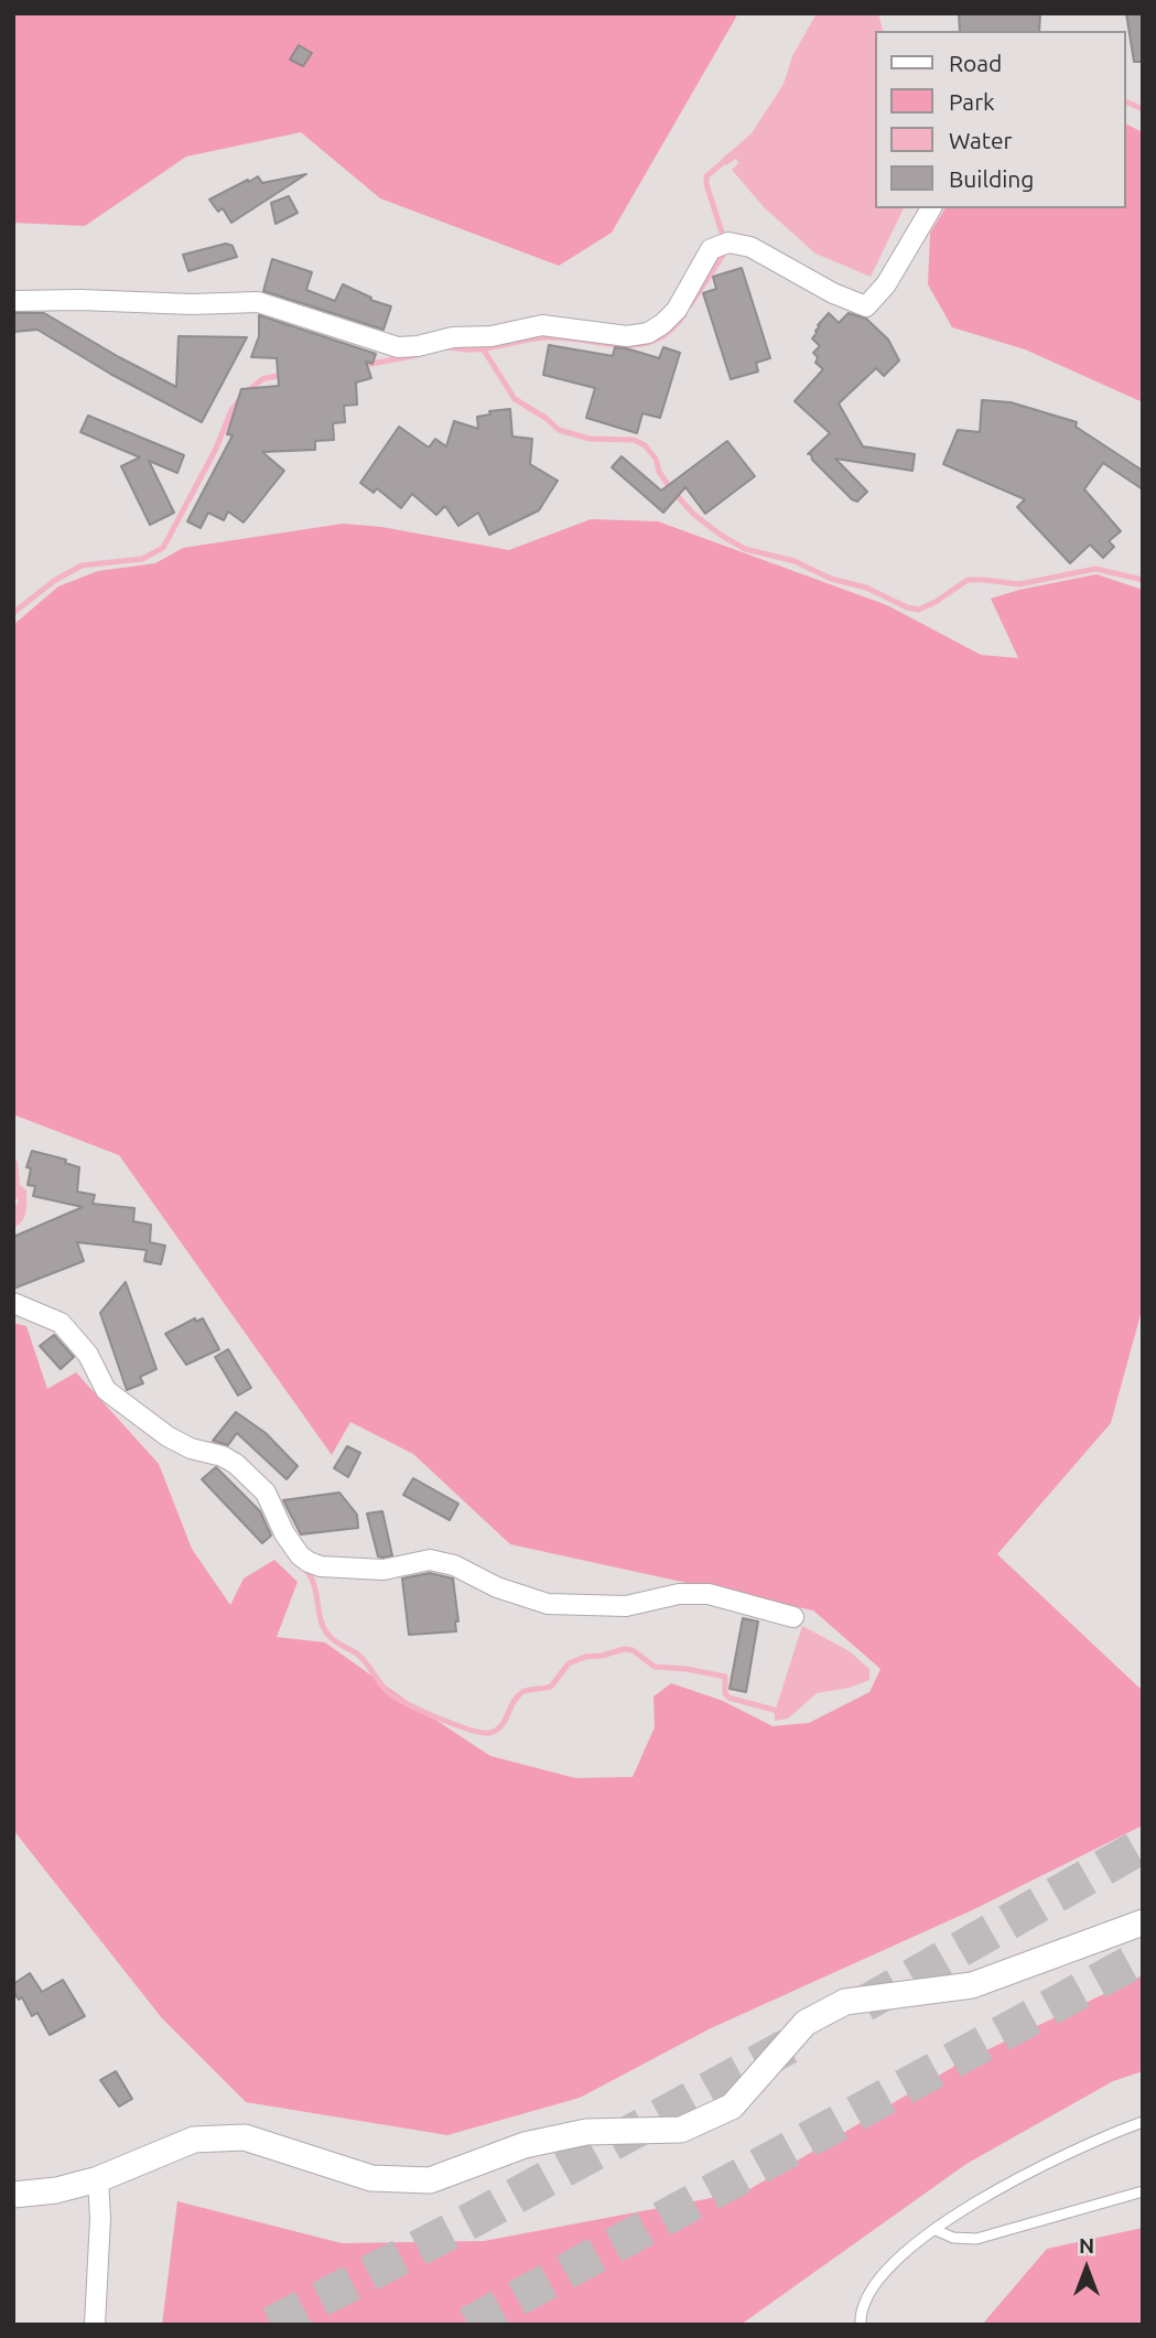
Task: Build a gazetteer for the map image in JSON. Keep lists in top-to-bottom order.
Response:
{
  "legend": [
    "Road",
    "Park",
    "Water",
    "Building"
  ],
  "north": "top"
}
